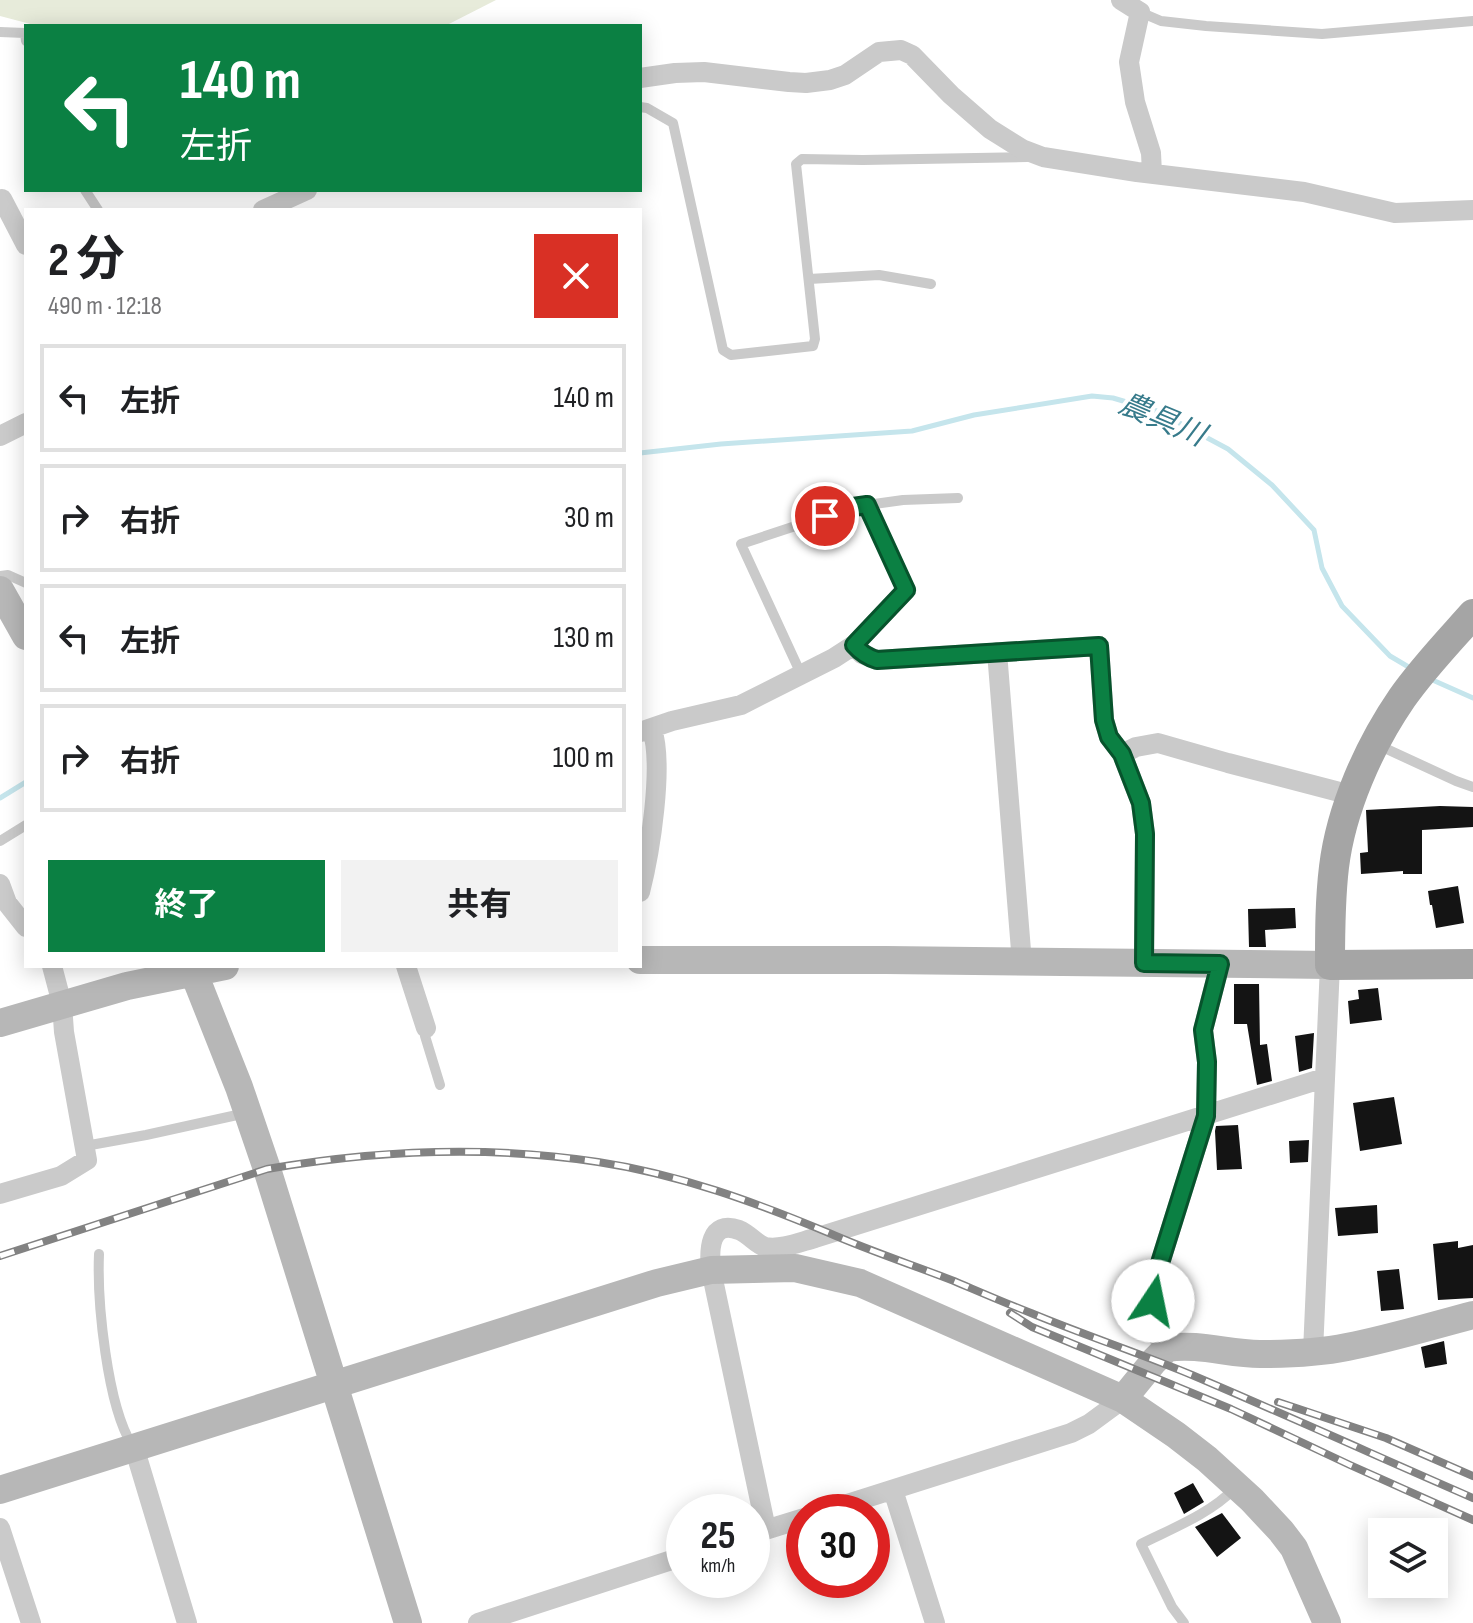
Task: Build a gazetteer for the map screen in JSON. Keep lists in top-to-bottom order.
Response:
{
  "water": ["農具川"],
  "page": {
    "turn": ["140 m", "左折"],
    "heading": ["2 分", "490 m · 12:18"],
    "list": [
      {
        "name": "左折",
        "value": "140 m"
      },
      {
        "name": "右折",
        "value": "30 m"
      },
      {
        "name": "左折",
        "value": "130 m"
      },
      {
        "name": "右折",
        "value": "100 m"
      }
    ],
    "buttons": ["終了", "共有"],
    "speed": "25 km/h",
    "limit": "30"
  }
}
